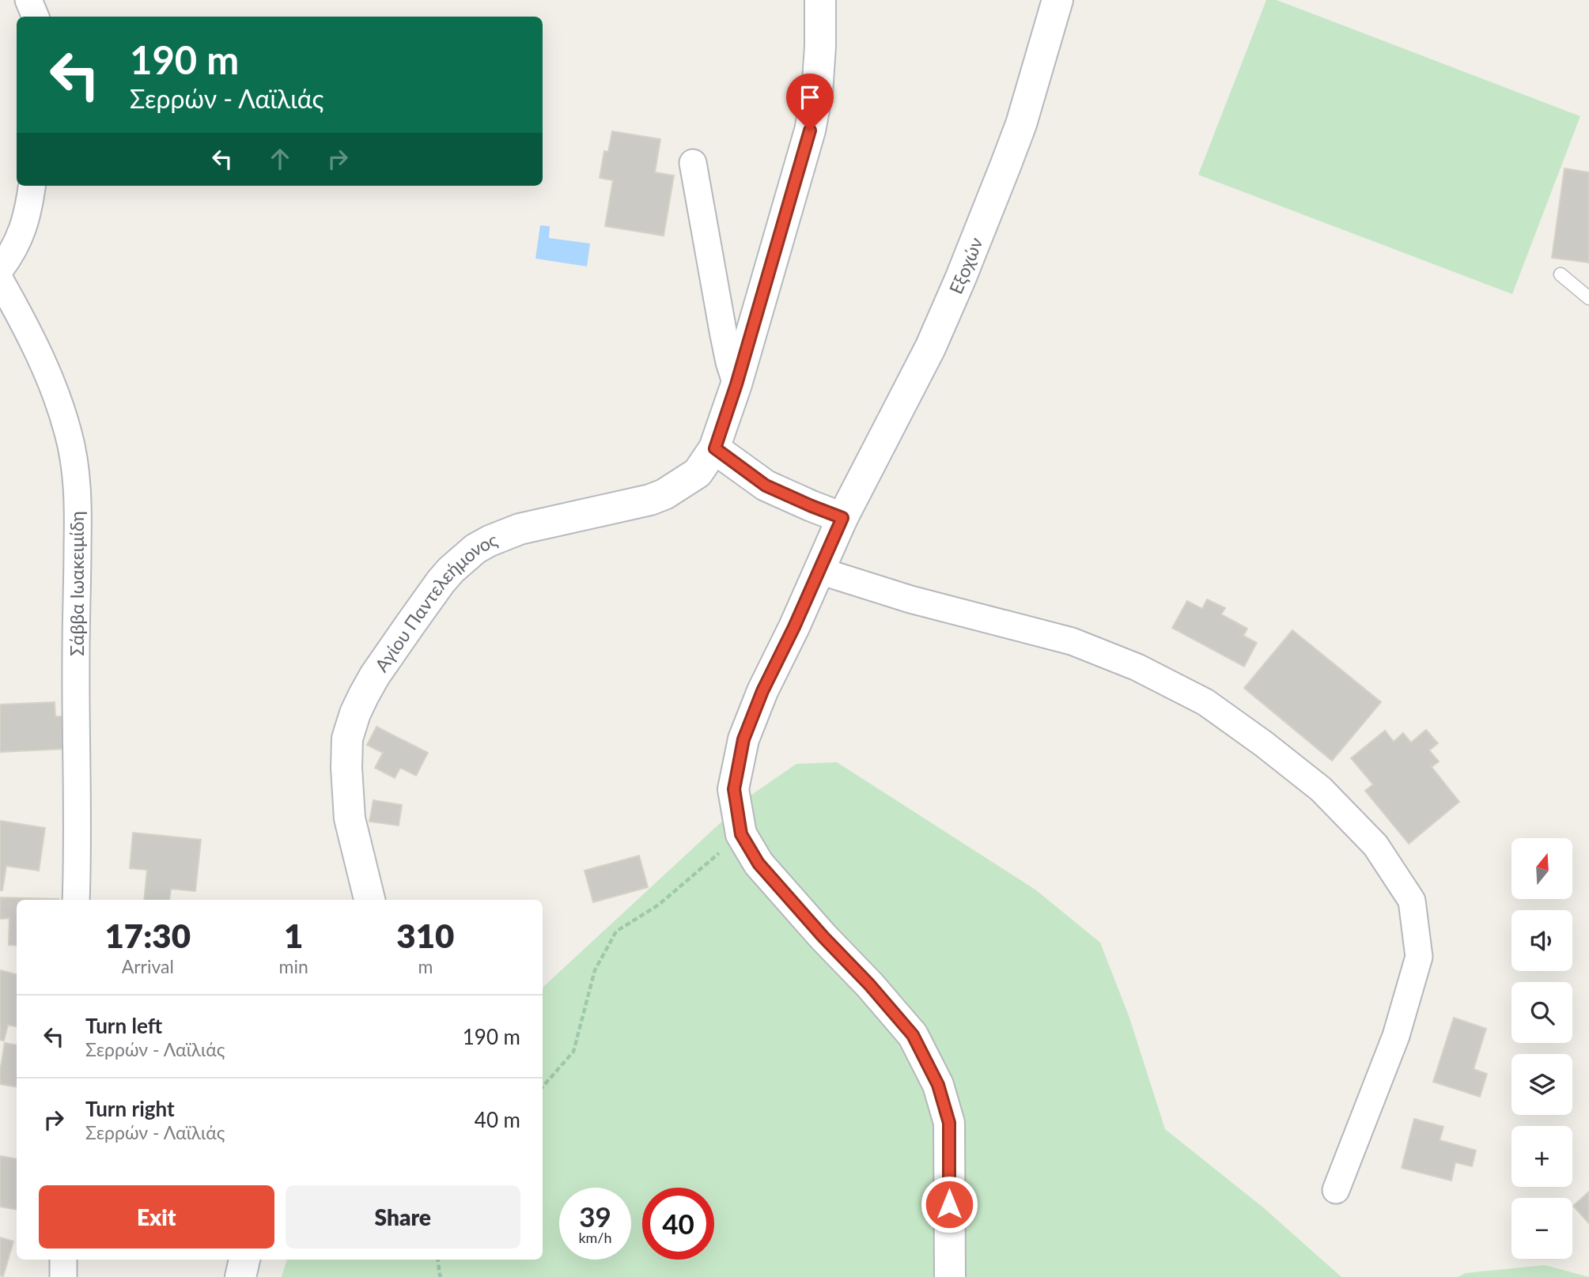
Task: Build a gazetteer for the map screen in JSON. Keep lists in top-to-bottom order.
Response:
{
  "streets": {
    "main road": ["Εξοχών", "Αγίου Παντελεήμονος"],
    "street": ["Σάββα Ιωακειμίδη"]
  },
  "north": "top",
  "page": {
    "turn": ["190 m", "Σερρών - Λαϊλιάς"],
    "map_buttons": ["+", "−"],
    "eta": [
      "17:30",
      "Arrival",
      "1",
      "min",
      "310",
      "m"
    ],
    "list": [
      {
        "name": "Turn left",
        "note": "Σερρών - Λαϊλιάς",
        "value": "190 m"
      },
      {
        "name": "Turn right",
        "note": "Σερρών - Λαϊλιάς",
        "value": "40 m"
      }
    ],
    "buttons": ["Exit", "Share"],
    "speed": "39 km/h",
    "limit": "40"
  }
}
